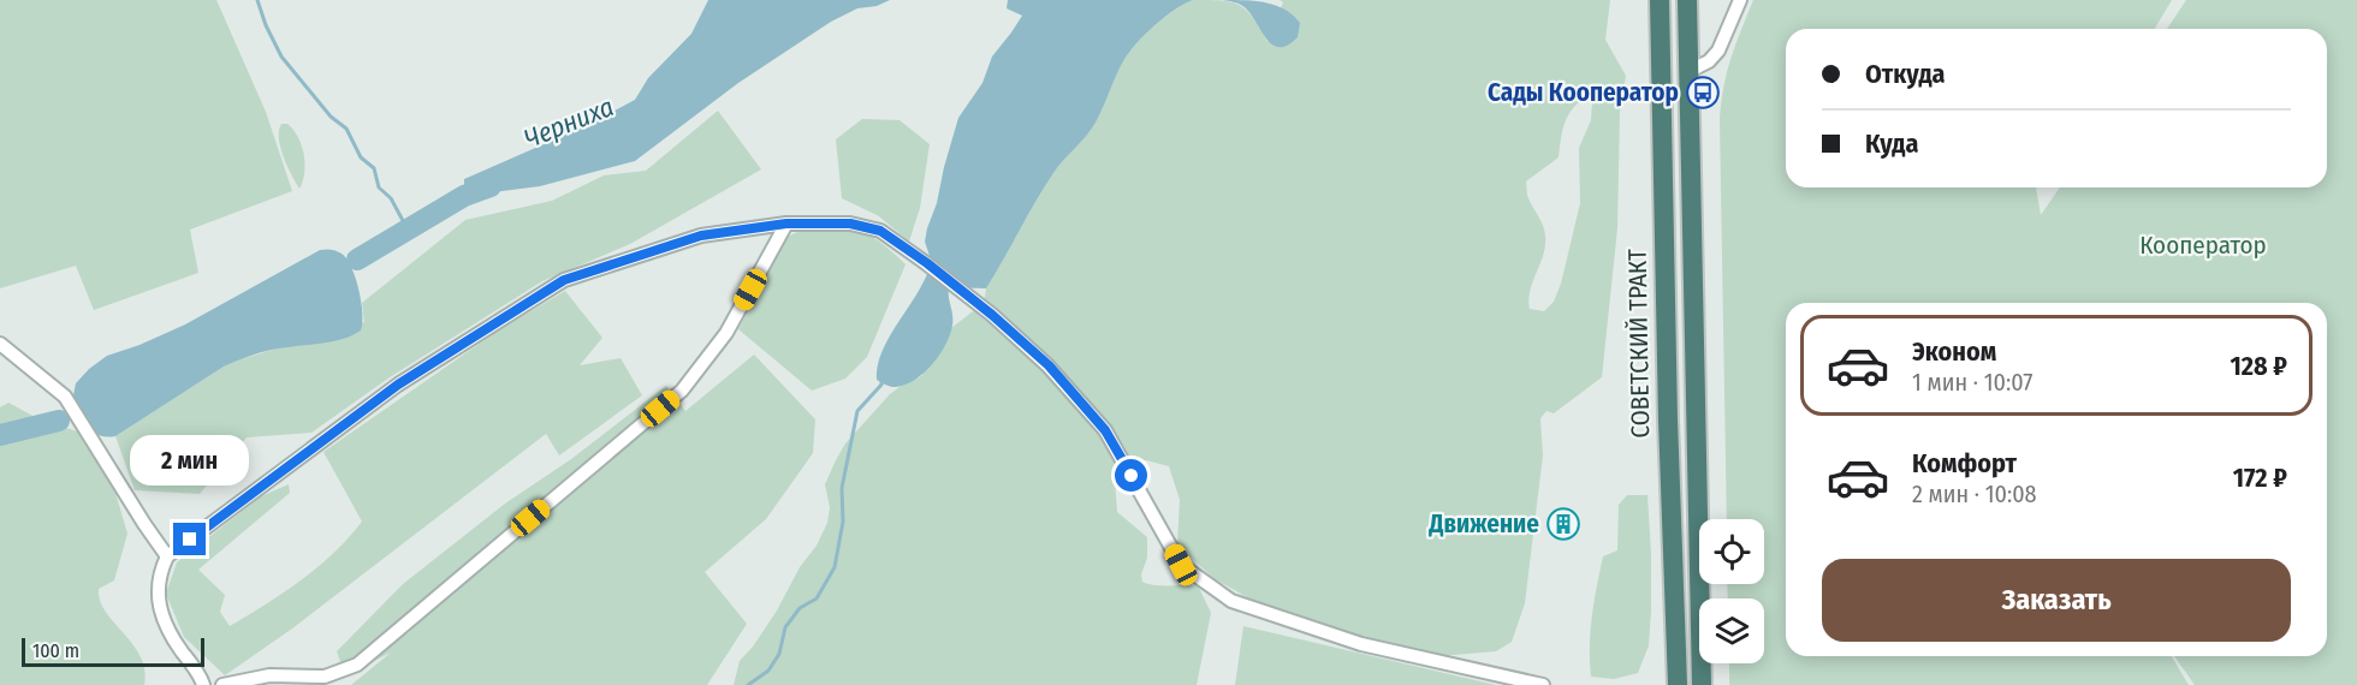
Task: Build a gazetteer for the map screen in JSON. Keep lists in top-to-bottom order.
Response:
{
  "streets": {
    "highway": ["СОВЕТСКИЙ ТРАКТ"]
  },
  "water": ["Черниха"],
  "parks": ["Кооператор"],
  "places": {
    "bus stop": ["Сады Кооператор"],
    "building": ["Движение"]
  },
  "scale_bar": "100 m",
  "page": {
    "banner": ["Откуда", "Куда"],
    "list": [
      {
        "name": "Эконом",
        "note": "1 мин · 10:07",
        "value": "128 ₽"
      },
      {
        "name": "Комфорт",
        "note": "2 мин · 10:08",
        "value": "172 ₽"
      }
    ],
    "bubble": "2 мин",
    "buttons": "Заказать",
    "scale": "100 m"
  }
}
